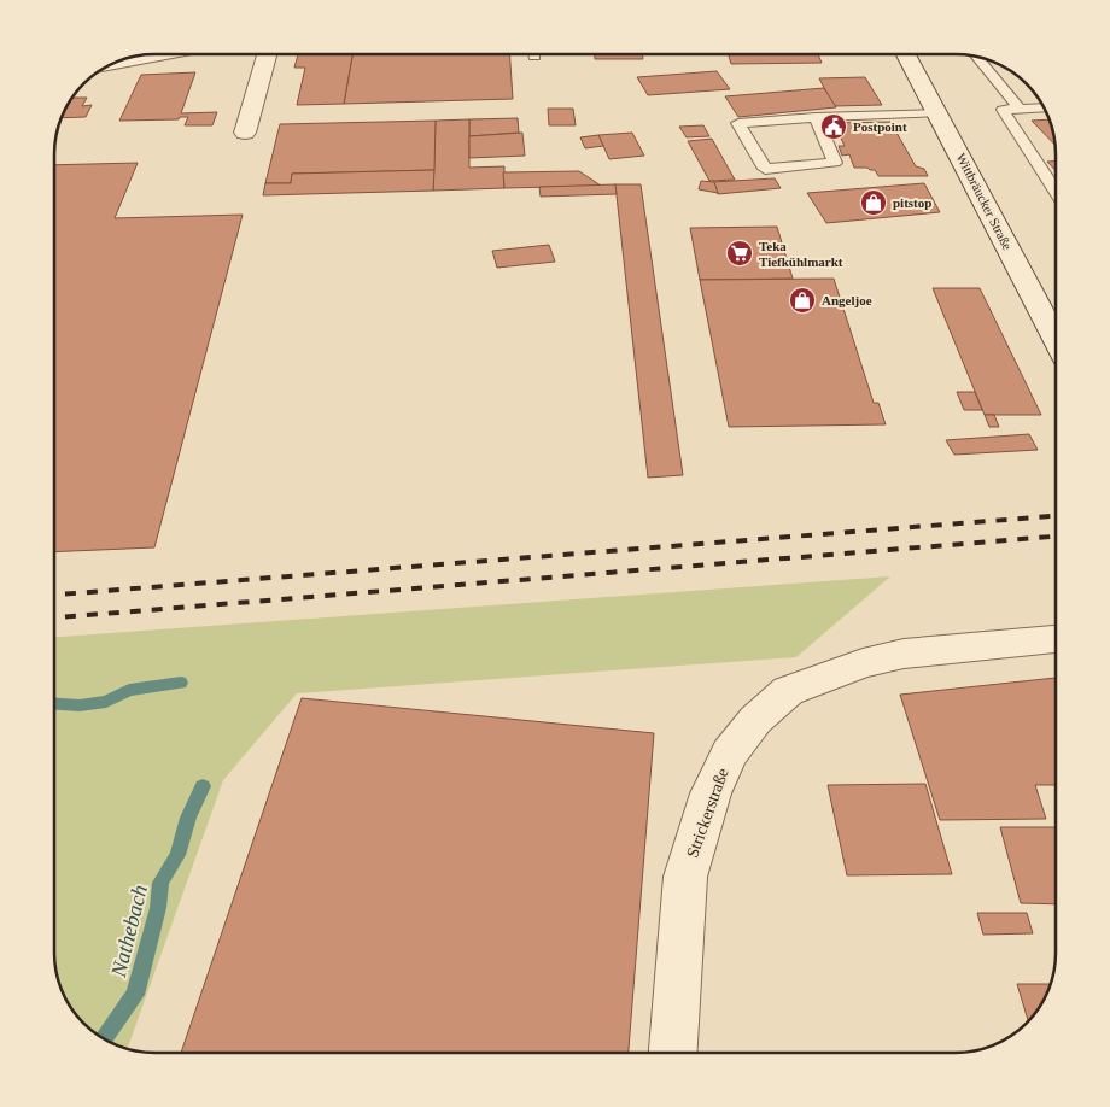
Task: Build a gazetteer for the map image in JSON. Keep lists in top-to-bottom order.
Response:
{
  "streets": {
    "street": ["Wittbräucker Straße", "Strickerstraße"]
  },
  "water": ["Nathebach"],
  "places": {
    "public building": ["Postpoint"],
    "shop": ["pitstop", "Angeljoe"],
    "supermarket": ["Teka Tiefkühlmarkt"]
  }
}
